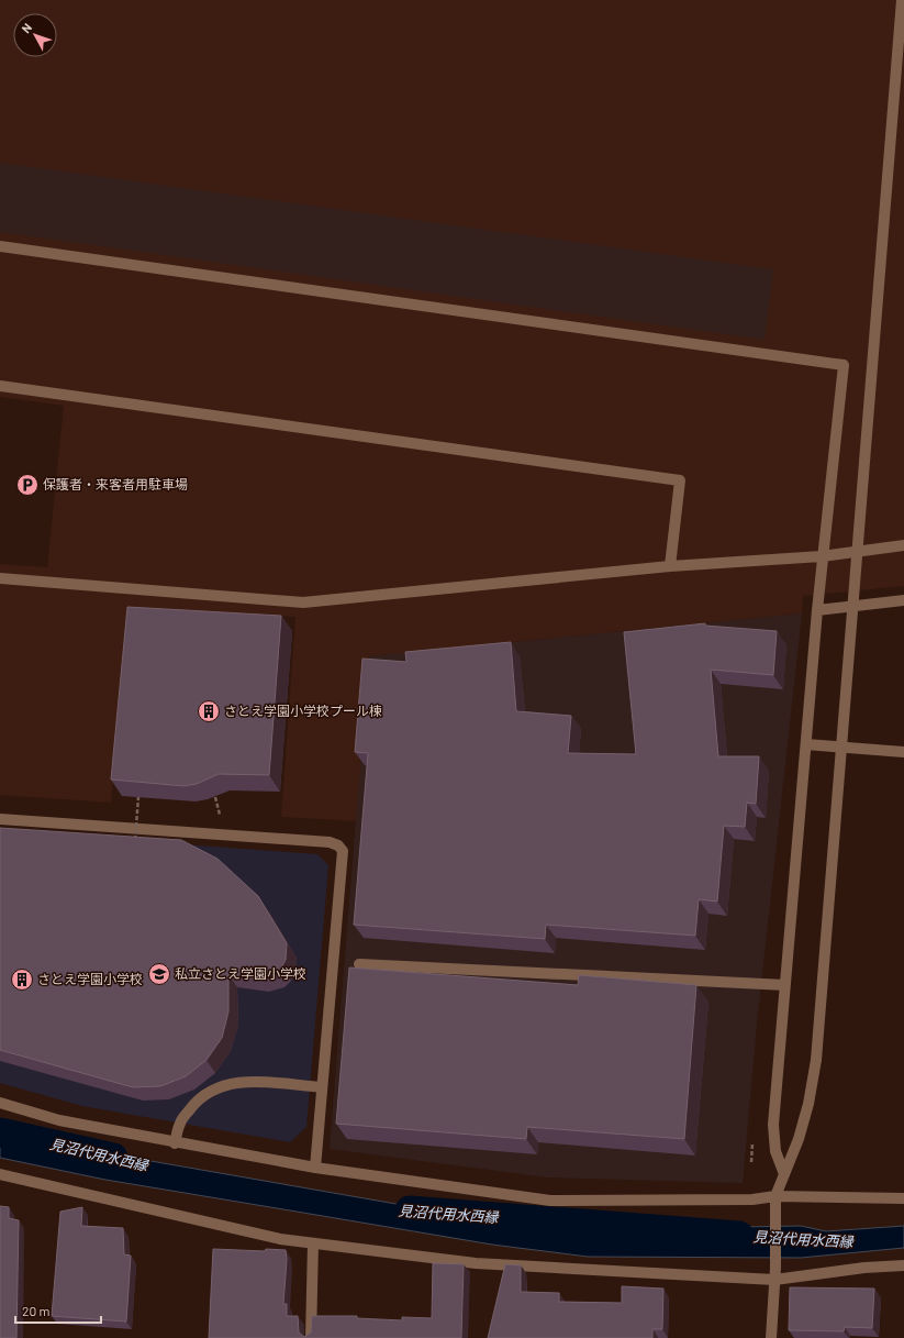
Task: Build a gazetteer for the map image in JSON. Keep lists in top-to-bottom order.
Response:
{
  "water": ["見沼代用水西縁"],
  "places": {
    "parking": ["保護者・来客者用駐車場"],
    "building": ["さとえ学園小学校プール棟", "さとえ学園小学校"],
    "school or university": ["私立さとえ学園小学校"]
  },
  "scale_bar": "20 m",
  "north": "top left"
}
